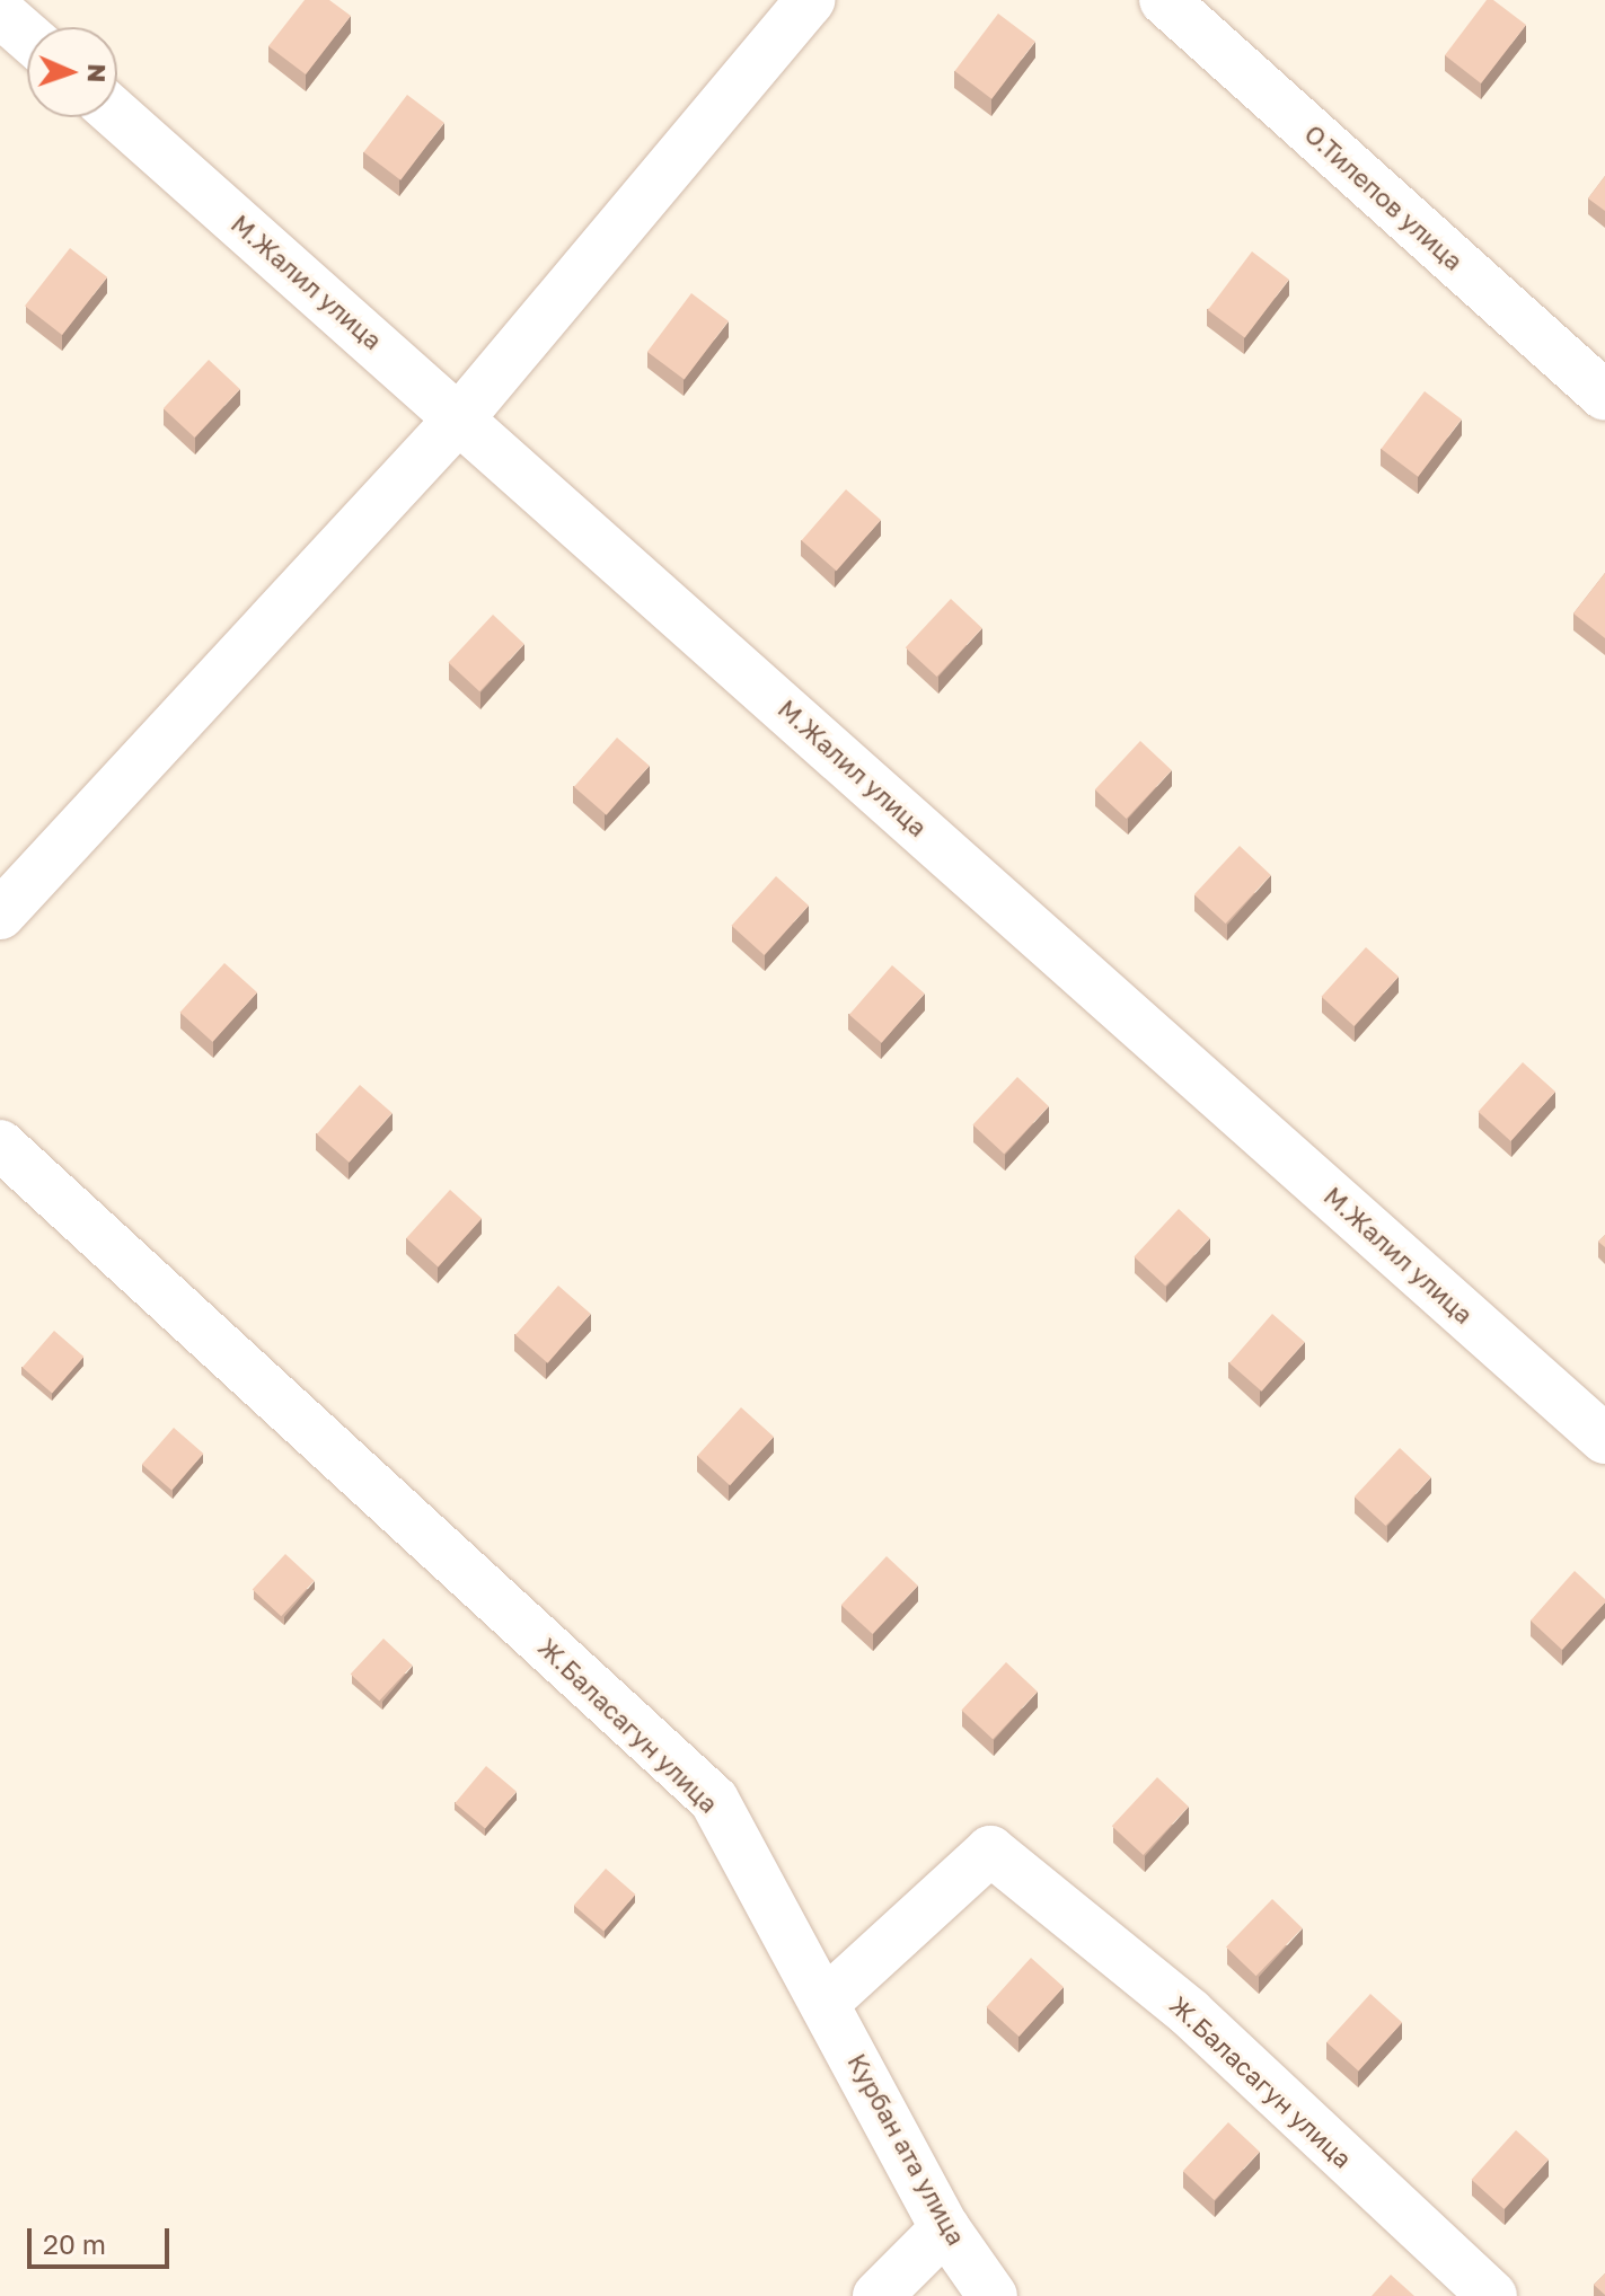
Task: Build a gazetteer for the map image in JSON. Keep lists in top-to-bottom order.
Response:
{
  "streets": {
    "street": [
      "О.Тилепов улица",
      "М.Жалил улица",
      "Ж.Баласагун улица",
      "Курбан ата улица"
    ]
  },
  "crossings": [
    ["Ж.Баласагун улица", "Курбан ата улица"]
  ],
  "scale_bar": "20 m",
  "north": "right"
}
